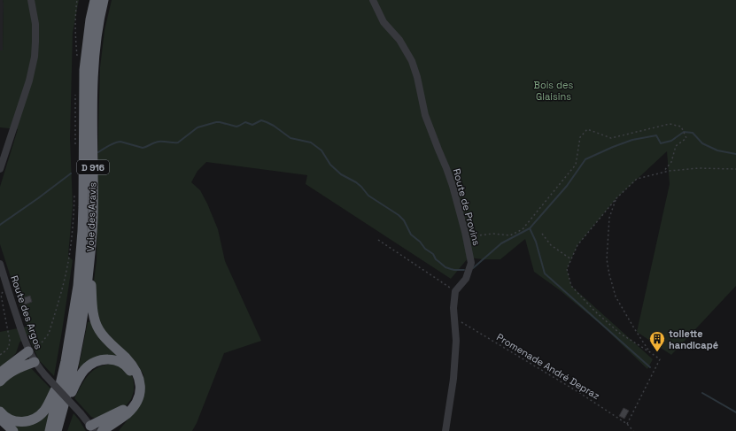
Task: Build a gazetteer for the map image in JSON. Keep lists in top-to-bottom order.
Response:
{
  "streets": {
    "highway": ["D 916", "Voie des Aravis"],
    "street": ["Route de Provins", "Route des Argos"],
    "path": ["Promenade André Depraz"]
  },
  "parks": ["Bois des Glaisins"],
  "places": {
    "building": ["toilette handicapé"]
  }
}
